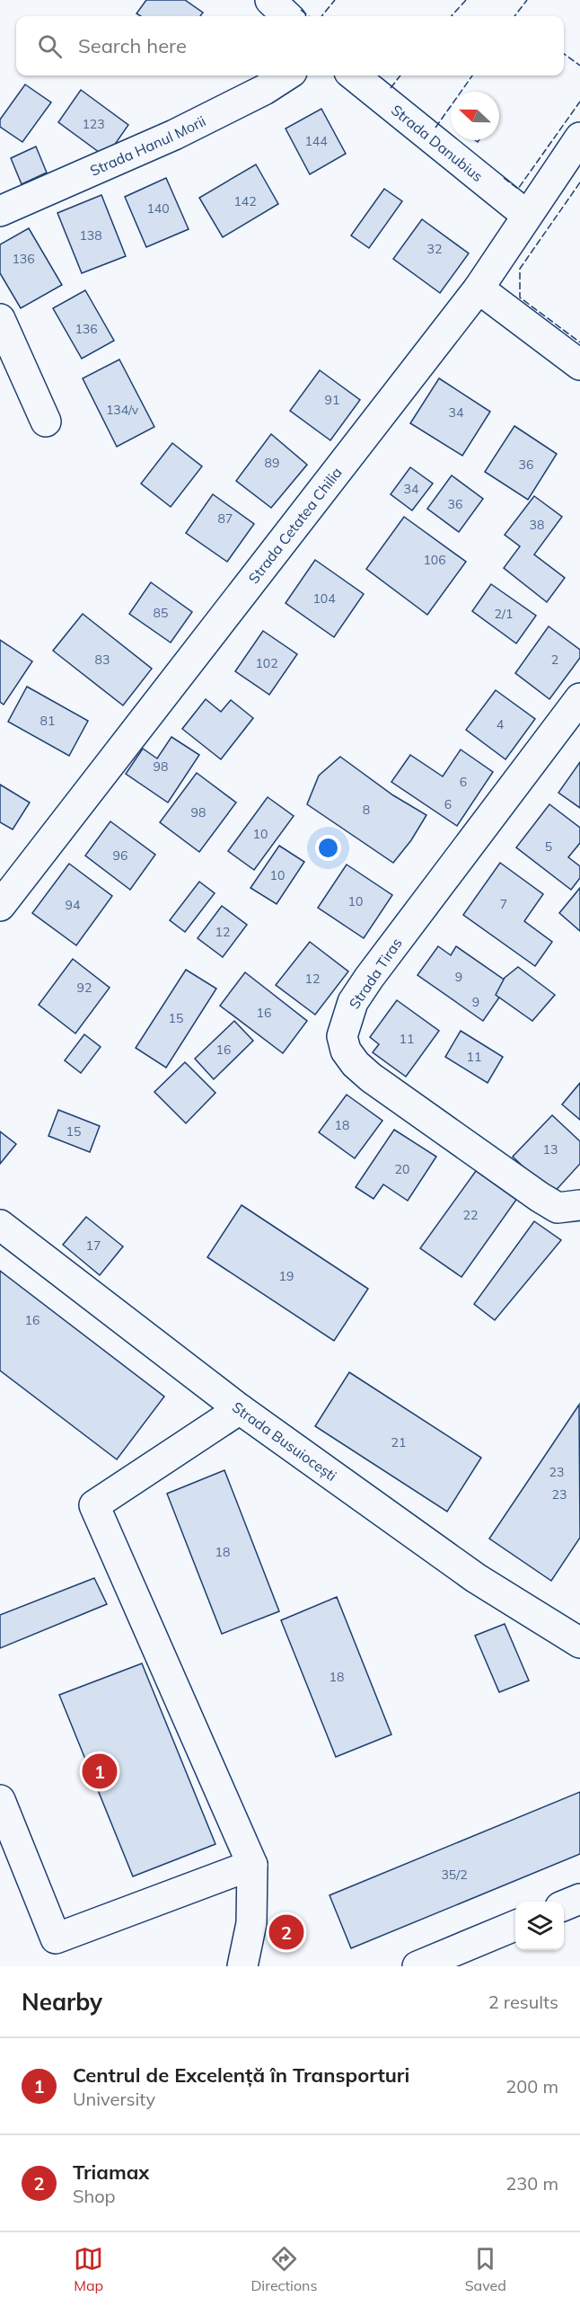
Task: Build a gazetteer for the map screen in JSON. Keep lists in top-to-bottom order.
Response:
{
  "streets": {
    "street": [
      "Strada Danubius",
      "Strada Hanul Morii",
      "Strada Cetatea Chilia",
      "Strada Tiras",
      "Strada Busuiocești"
    ]
  },
  "crossings": [
    ["Strada Danubius", "Strada Cetatea Chilia"]
  ],
  "house_numbers": [
    "123",
    "144",
    "142",
    "140",
    "138",
    "32",
    "136",
    "136",
    "91",
    "134/v",
    "34",
    "89",
    "36",
    "34",
    "36",
    "87",
    "38",
    "106",
    "104",
    "85",
    "2/1",
    "83",
    "2",
    "102",
    "81",
    "4",
    "98",
    "6",
    "6",
    "8",
    "98",
    "10",
    "5",
    "96",
    "10",
    "10",
    "7",
    "94",
    "12",
    "9",
    "12",
    "92",
    "9",
    "16",
    "15",
    "11",
    "16",
    "11",
    "18",
    "15",
    "13",
    "20",
    "22",
    "17",
    "19",
    "16",
    "21",
    "23",
    "23",
    "18",
    "18",
    "35/2"
  ],
  "north": "left",
  "page": {
    "search": "Search here",
    "pins": ["1", "2"],
    "heading": ["Nearby", "2 results"],
    "list": [
      {
        "mark": "1",
        "name": "Centrul de Excelență în Transporturi",
        "note": "University",
        "value": "200 m"
      },
      {
        "mark": "2",
        "name": "Triamax",
        "note": "Shop",
        "value": "230 m"
      }
    ],
    "nav": ["Map", "Directions", "Saved"]
  }
}
